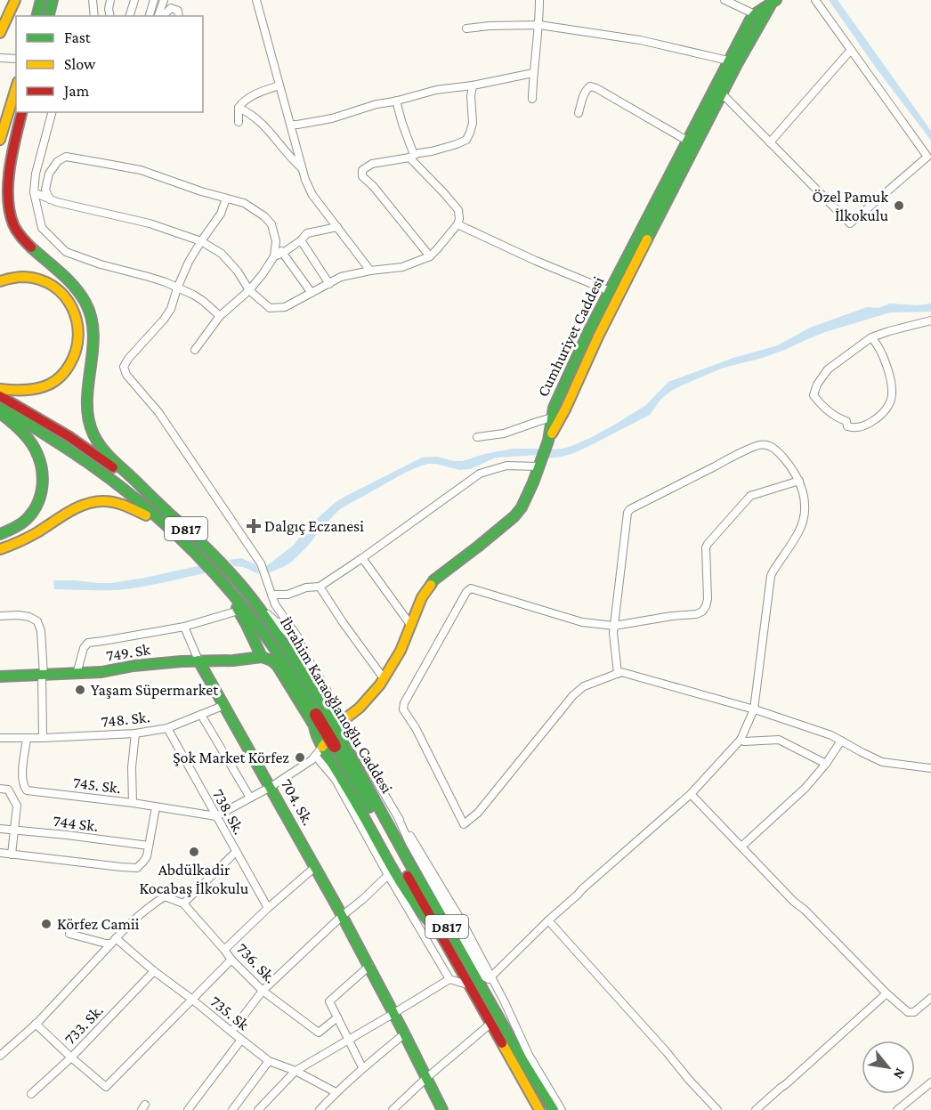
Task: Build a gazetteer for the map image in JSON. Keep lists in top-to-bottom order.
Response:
{
  "streets": {
    "main road": [
      "Cumhuriyet Caddesi",
      "D817",
      "749. Sk",
      "İbrahim Karaoğlanoğlu Caddesi",
      "704. Sk."
    ],
    "street": [
      "748. Sk.",
      "745. Sk.",
      "738. Sk.",
      "744 Sk.",
      "736. Sk.",
      "735. Sk",
      "733. Sk."
    ]
  },
  "crossings": [
    ["Cumhuriyet Caddesi", "İbrahim Karaoğlanoğlu Caddesi"],
    ["749. Sk", "704. Sk."],
    ["748. Sk.", "745. Sk."],
    ["748. Sk.", "704. Sk."],
    ["748. Sk.", "738. Sk."],
    ["745. Sk.", "738. Sk."],
    ["735. Sk", "733. Sk."]
  ],
  "places": {
    "other": [
      "Özel Pamuk İlkokulu",
      "Yaşam Süpermarket",
      "Şok Market Körfez",
      "Abdülkadir Kocabaş İlkokulu",
      "Körfez Camii"
    ],
    "health": ["Dalgıç Eczanesi"]
  },
  "legend": ["Fast", "Slow", "Jam"],
  "north": "bottom right"
}
